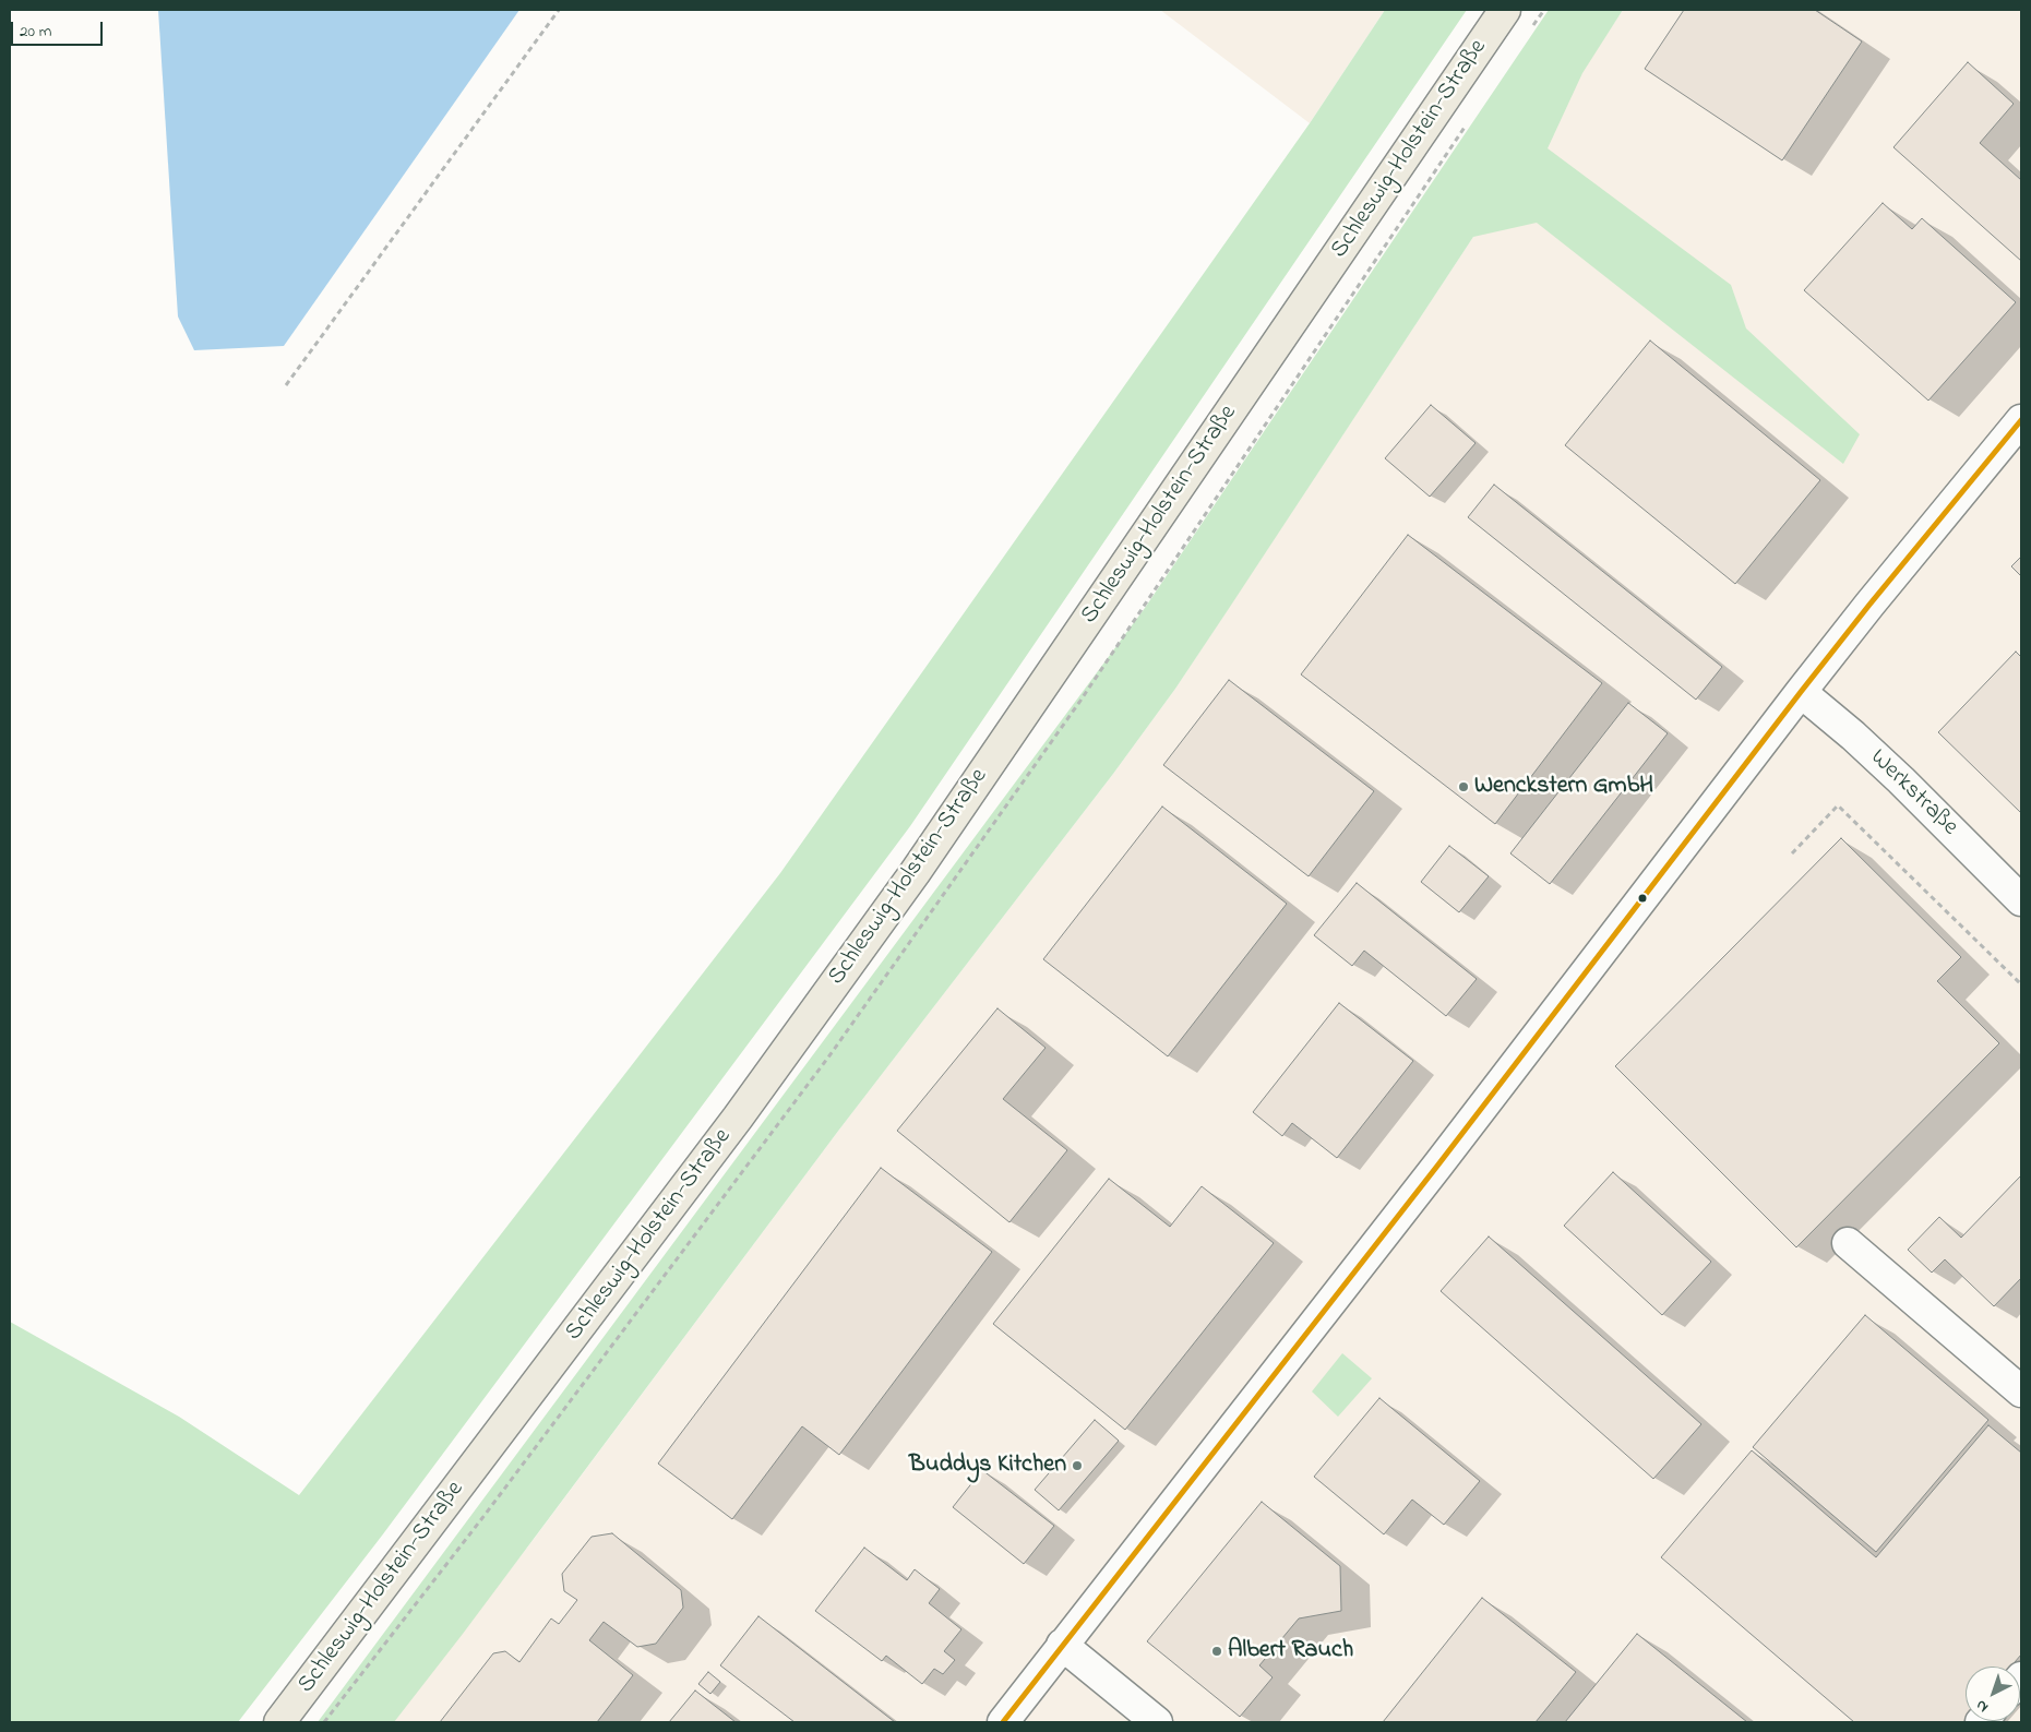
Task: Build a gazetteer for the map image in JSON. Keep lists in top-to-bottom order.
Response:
{
  "streets": {
    "main road": ["Schleswig-Holstein-Straße"],
    "street": ["Werkstraße"]
  },
  "places": ["Wenckstern GmbH", "Buddys Kitchen", "Albert Rauch"],
  "scale_bar": "20 m",
  "north": "bottom left"
}
